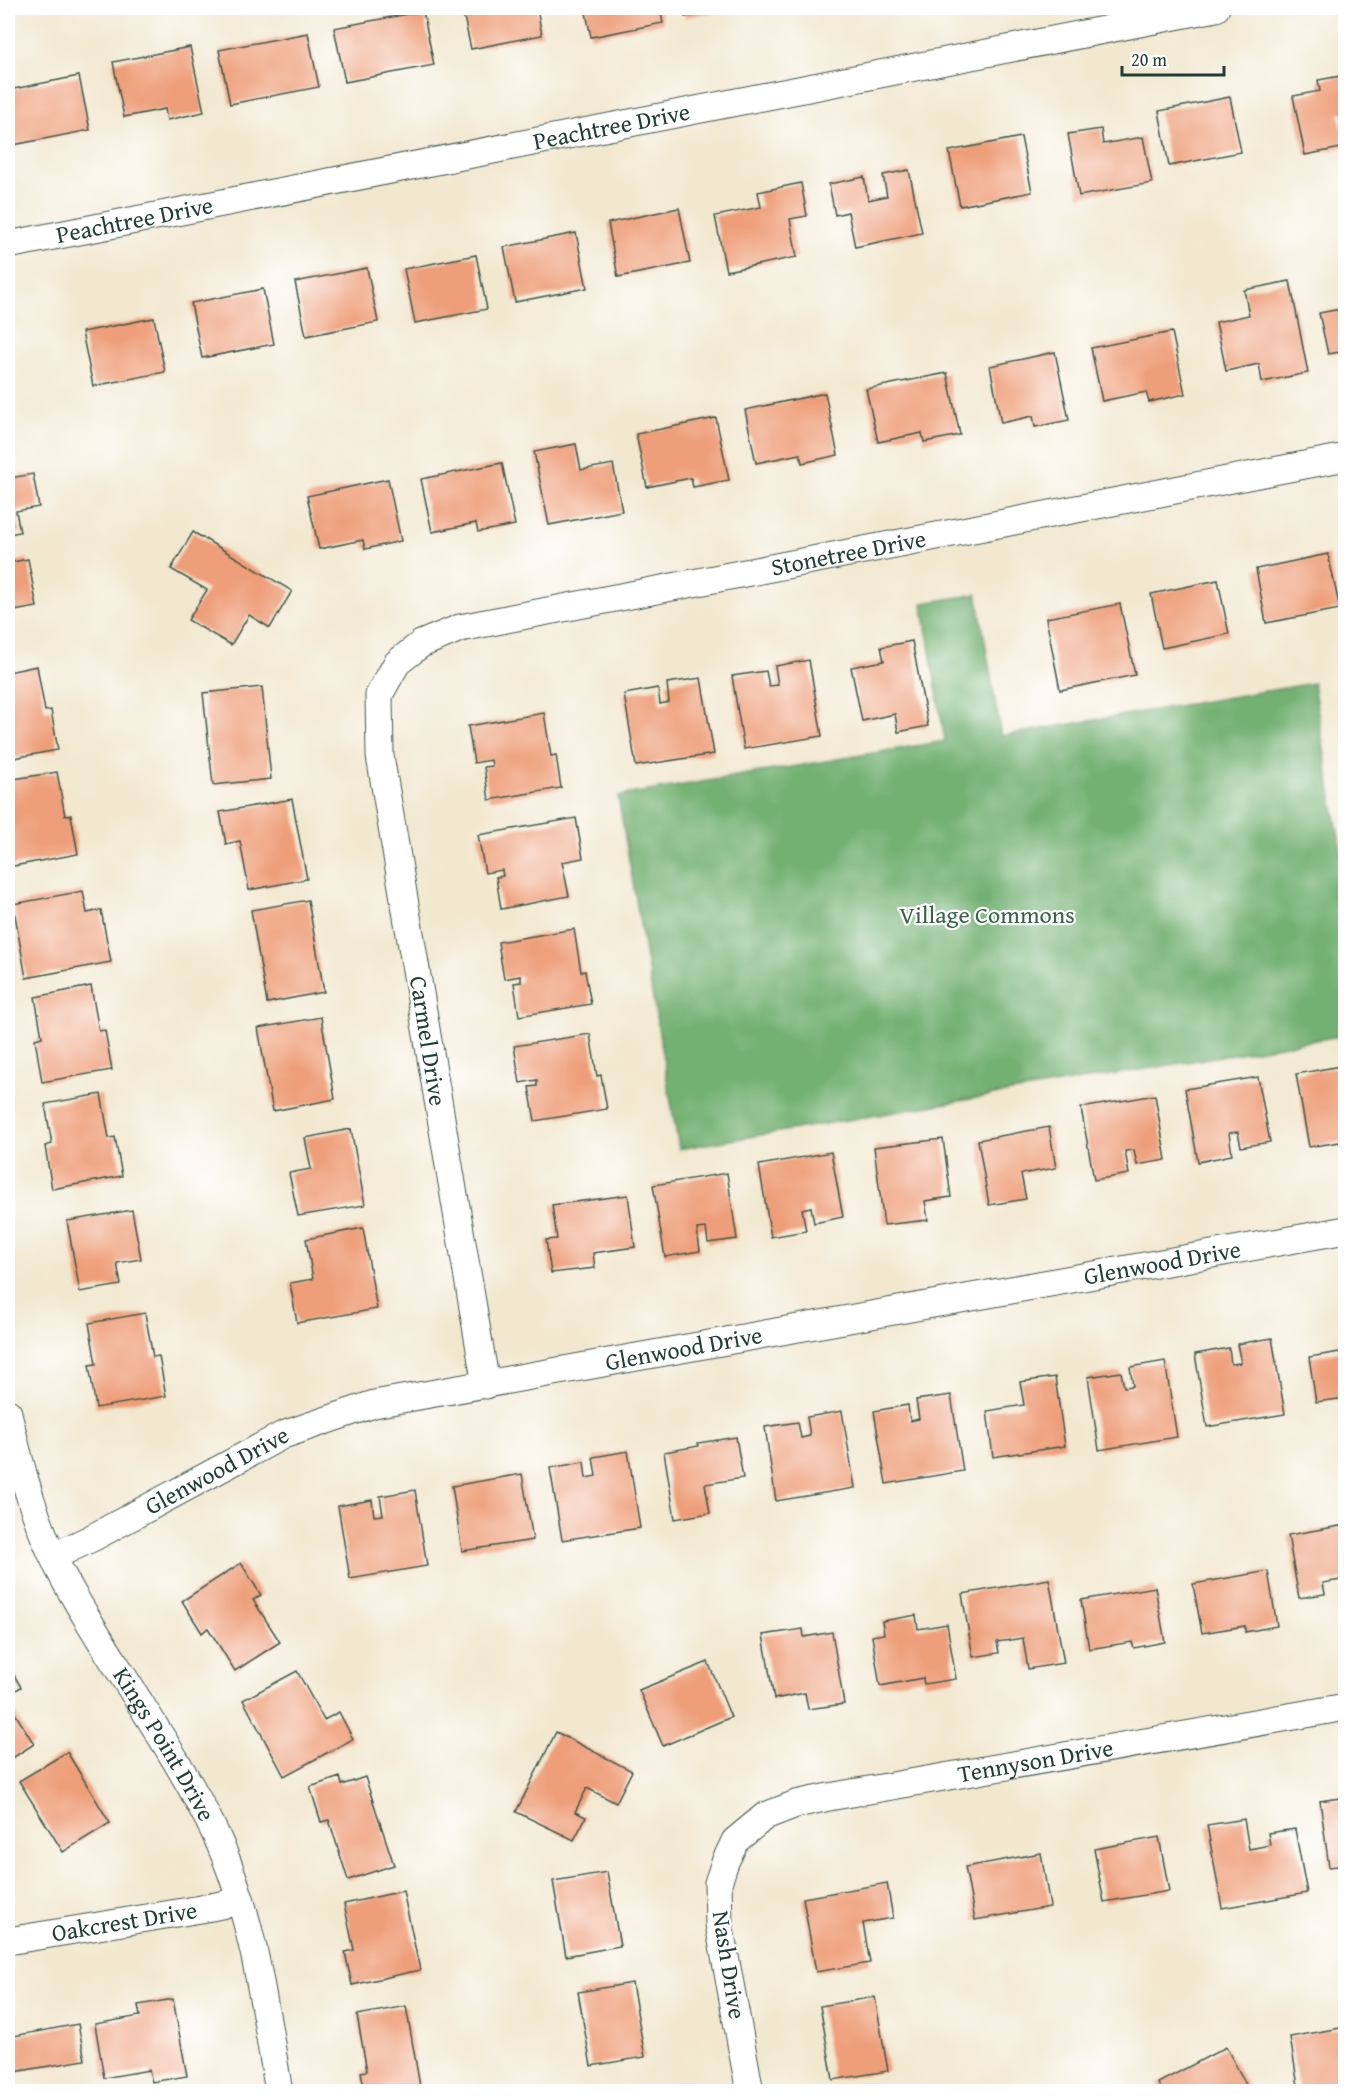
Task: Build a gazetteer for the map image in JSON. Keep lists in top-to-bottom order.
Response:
{
  "streets": {
    "street": [
      "Peachtree Drive",
      "Stonetree Drive",
      "Carmel Drive",
      "Glenwood Drive",
      "Kings Point Drive",
      "Tennyson Drive",
      "Oakcrest Drive",
      "Nash Drive"
    ]
  },
  "crossings": [
    ["Stonetree Drive", "Carmel Drive"],
    ["Carmel Drive", "Glenwood Drive"],
    ["Glenwood Drive", "Kings Point Drive"],
    ["Kings Point Drive", "Oakcrest Drive"],
    ["Tennyson Drive", "Nash Drive"]
  ],
  "parks": ["Village Commons"],
  "scale_bar": "20 m"
}
